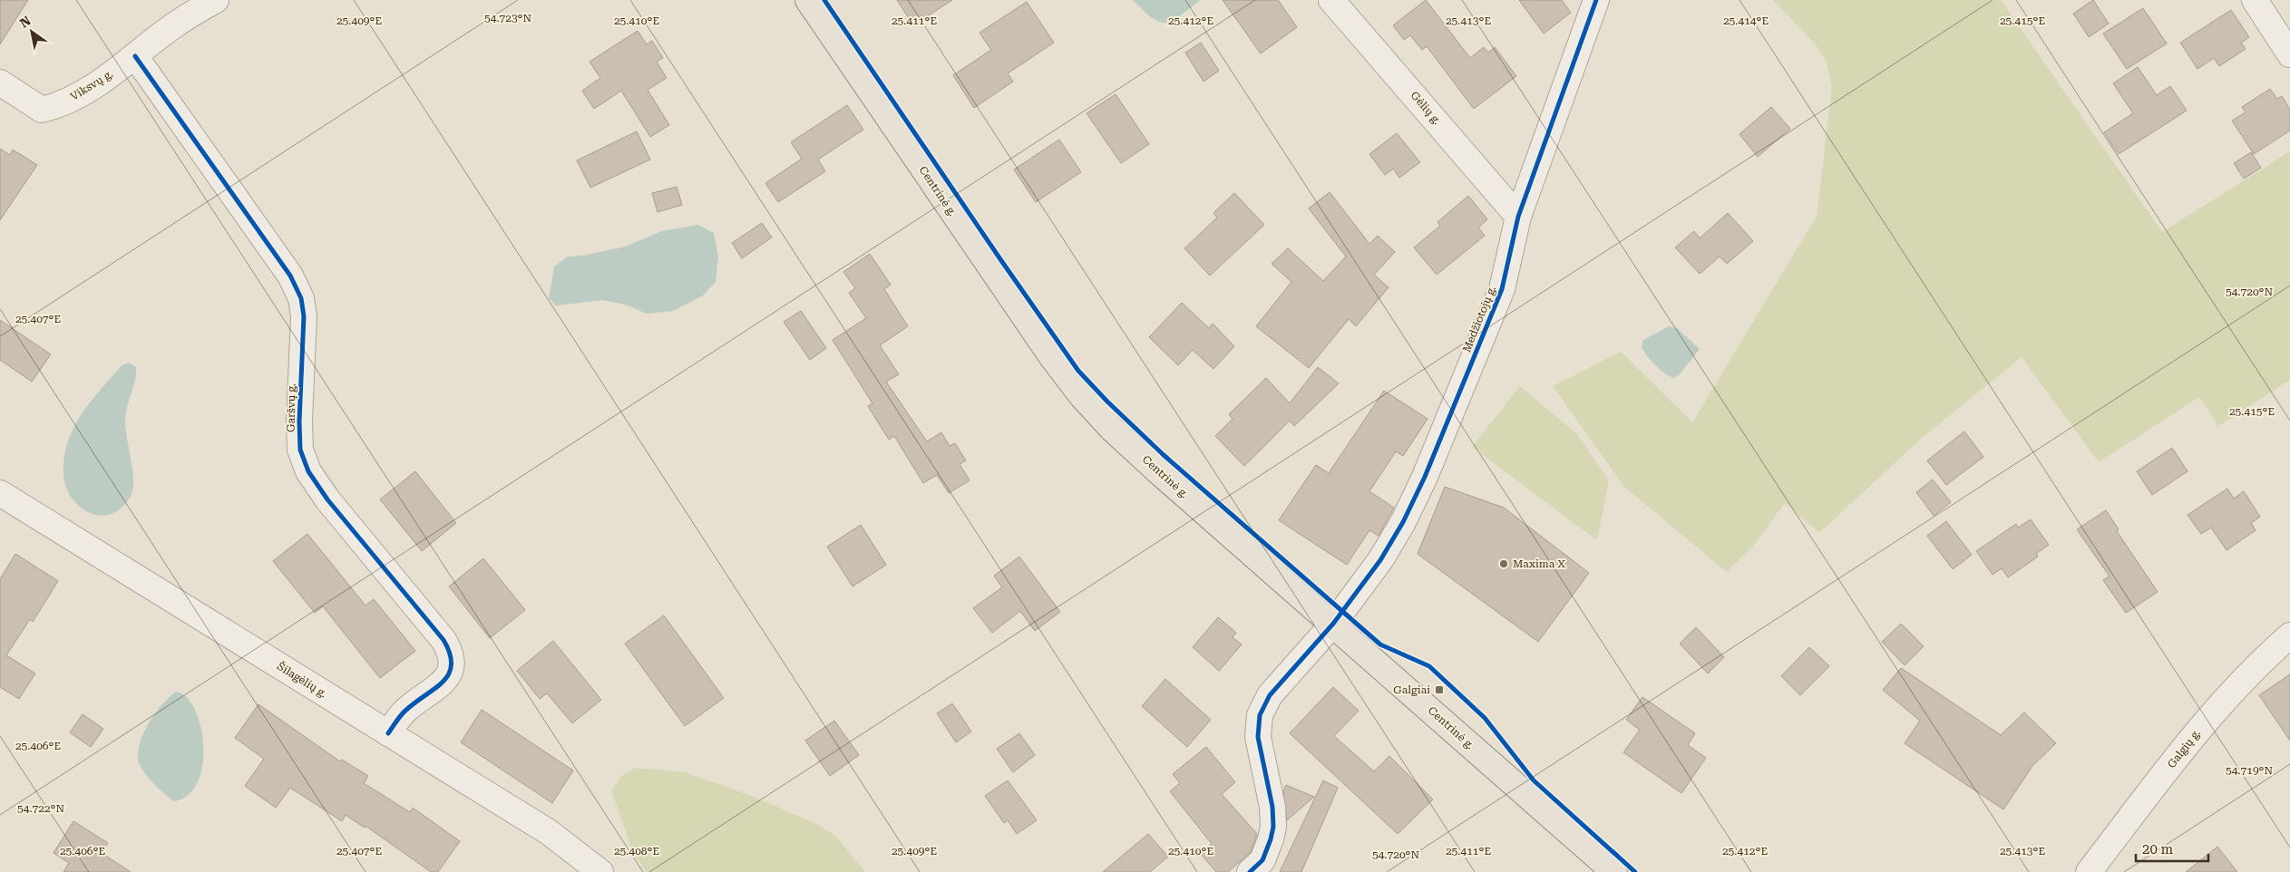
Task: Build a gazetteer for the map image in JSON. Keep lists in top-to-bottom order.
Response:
{
  "streets": {
    "main road": ["Centrinė g."],
    "street": [
      "Viksvų g.",
      "Gėlių g.",
      "Medžiotojų g.",
      "Garšvų g.",
      "Šilagėlių g.",
      "Galgių g."
    ]
  },
  "crossings": [
    ["Viksvų g.", "Garšvų g."],
    ["Gėlių g.", "Medžiotojų g."],
    ["Centrinė g.", "Medžiotojų g."],
    ["Garšvų g.", "Šilagėlių g."]
  ],
  "places": {
    "other": ["Maxima X"],
    "transit": ["Galgiai"]
  },
  "scale_bar": "20 m",
  "north": "top left",
  "coordinates": [
    "54.723°N",
    "25.409°E",
    "25.410°E",
    "25.411°E",
    "25.412°E",
    "25.413°E",
    "25.414°E",
    "25.415°E",
    "54.720°N",
    "25.407°E",
    "25.406°E",
    "54.719°N",
    "54.722°N",
    "25.408°E"
  ]
}
